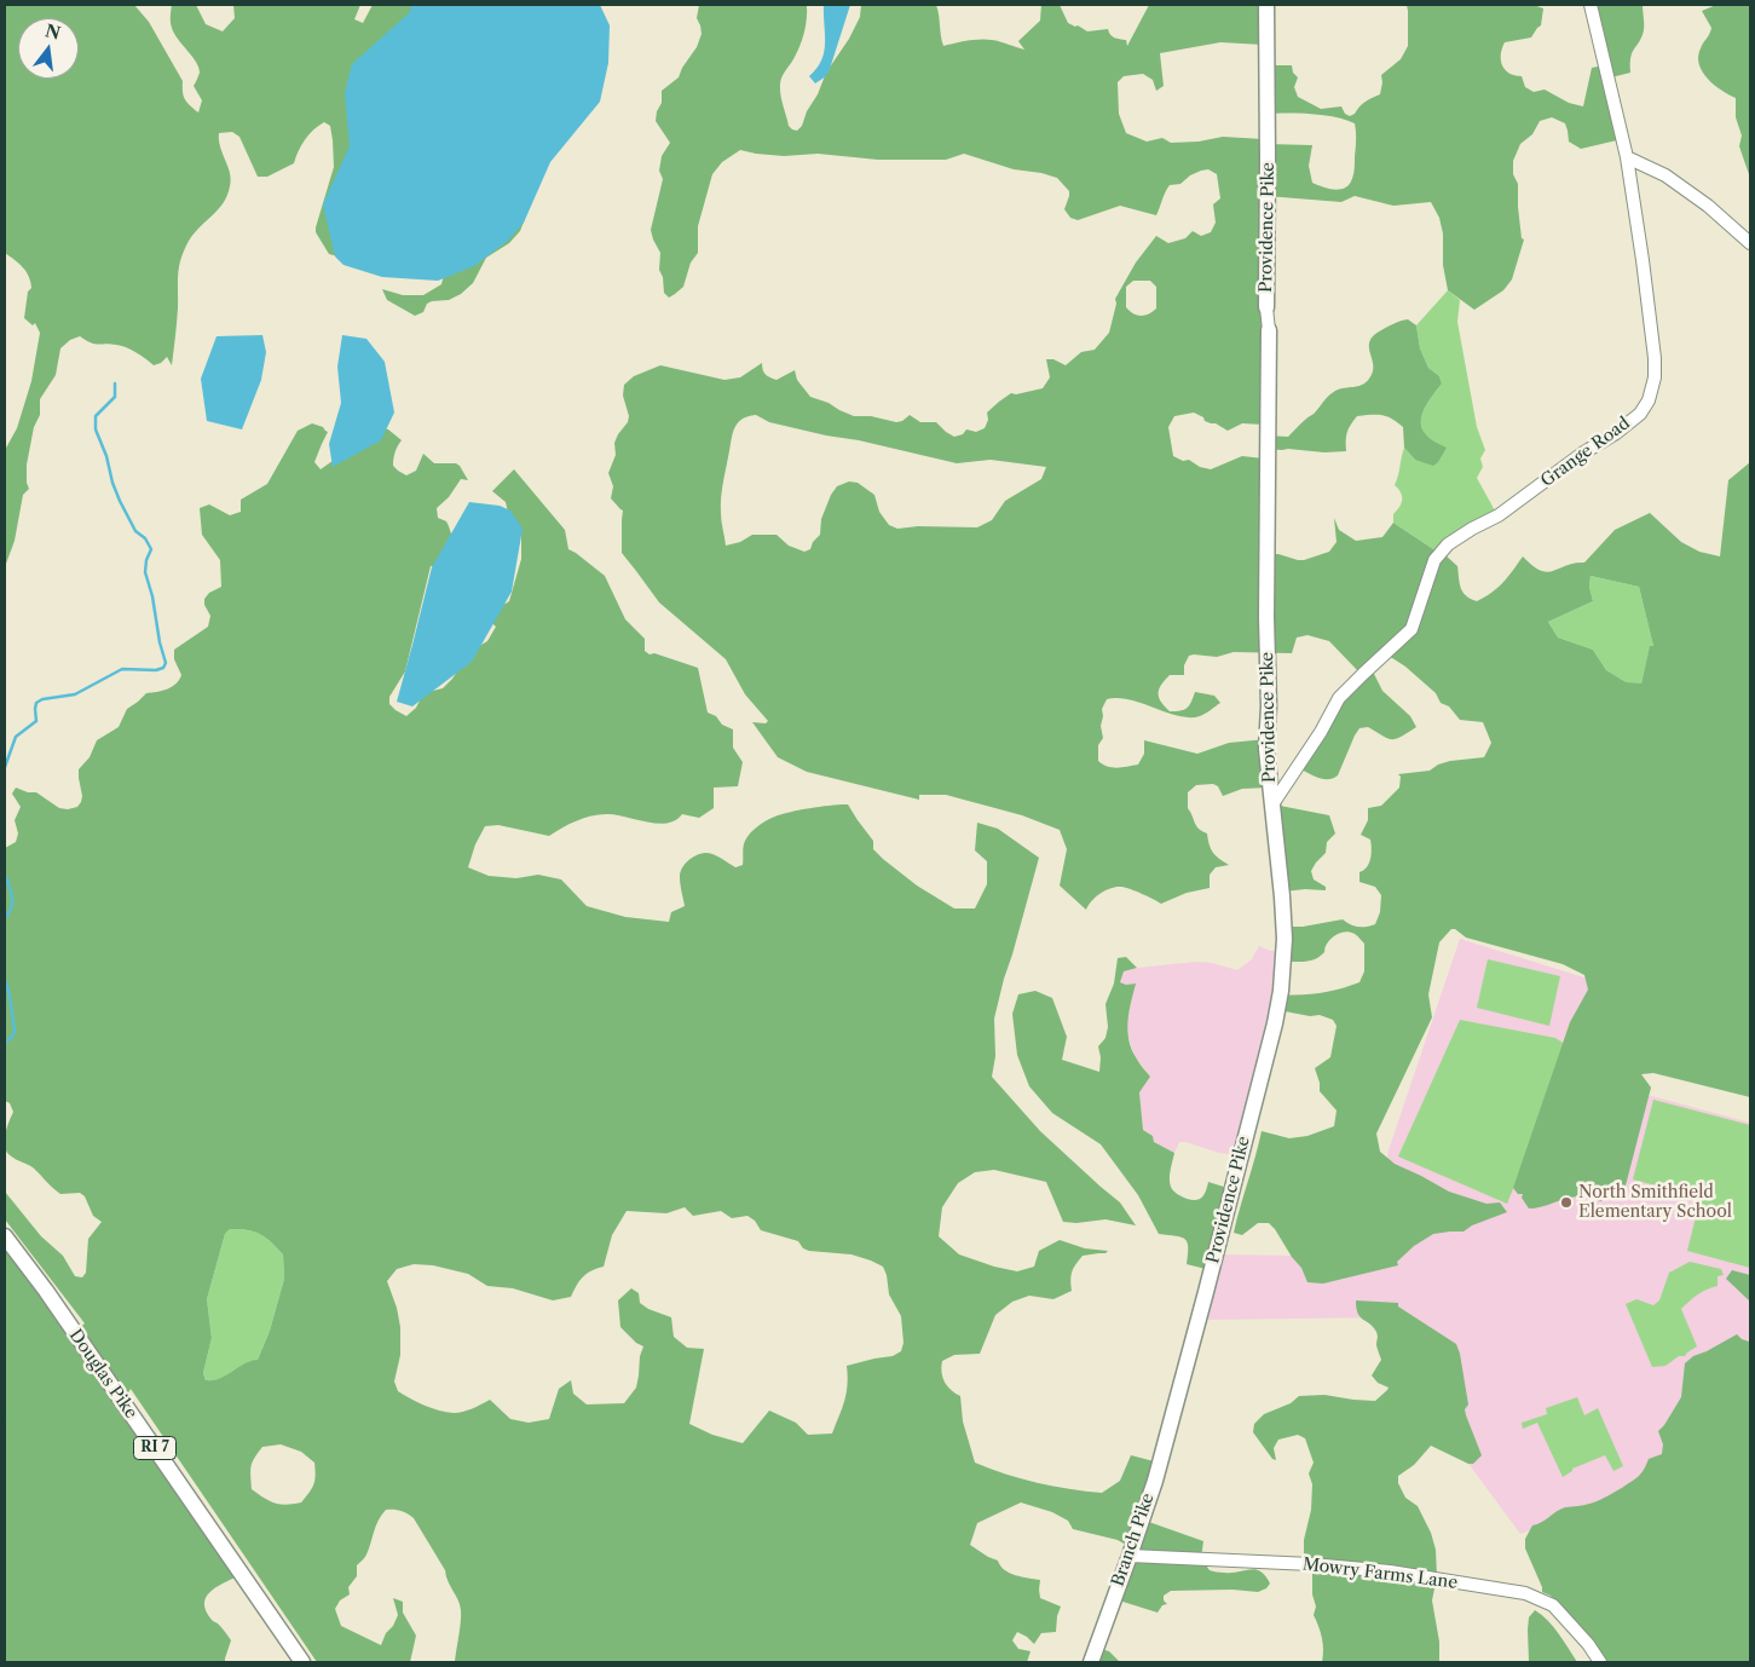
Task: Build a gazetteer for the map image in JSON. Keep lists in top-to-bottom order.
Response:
{
  "streets": {
    "main road": [
      "Providence Pike",
      "Douglas Pike",
      "RI 7",
      "Branch Pike"
    ],
    "street": ["Grange Road", "Mowry Farms Lane"]
  },
  "crossings": [
    ["Providence Pike", "Grange Road"],
    ["Providence Pike", "Branch Pike"],
    ["Branch Pike", "Mowry Farms Lane"]
  ],
  "places": ["North Smithfield Elementary School"],
  "north": "top"
}
